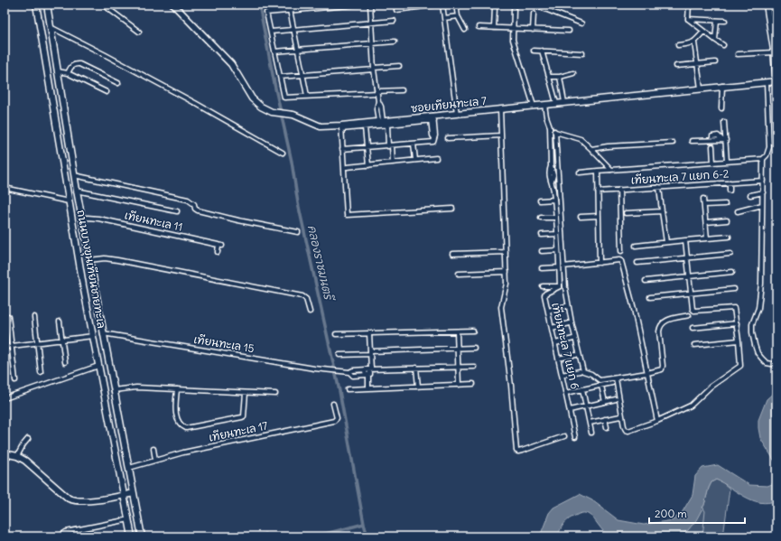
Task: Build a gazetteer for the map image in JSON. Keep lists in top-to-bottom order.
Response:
{
  "streets": {
    "main road": ["ซอยเทียนทะเล 7", "ถนนบางขุนเทียนชายทะเล"],
    "street": [
      "เทียนทะเล 7 แยก 6-2",
      "เทียนทะเล 11",
      "เทียนทะเล 15",
      "เทียนทะเล 7 แยก 6",
      "เทียนทะเล 17"
    ]
  },
  "crossings": [
    ["ซอยเทียนทะเล 7", "เทียนทะเล 7 แยก 6"],
    ["เทียนทะเล 11", "ถนนบางขุนเทียนชายทะเล"],
    ["ถนนบางขุนเทียนชายทะเล", "เทียนทะเล 15"],
    ["ถนนบางขุนเทียนชายทะเล", "เทียนทะเล 17"]
  ],
  "water": ["คลองราชมนตรี"],
  "scale_bar": "200 m"
}
